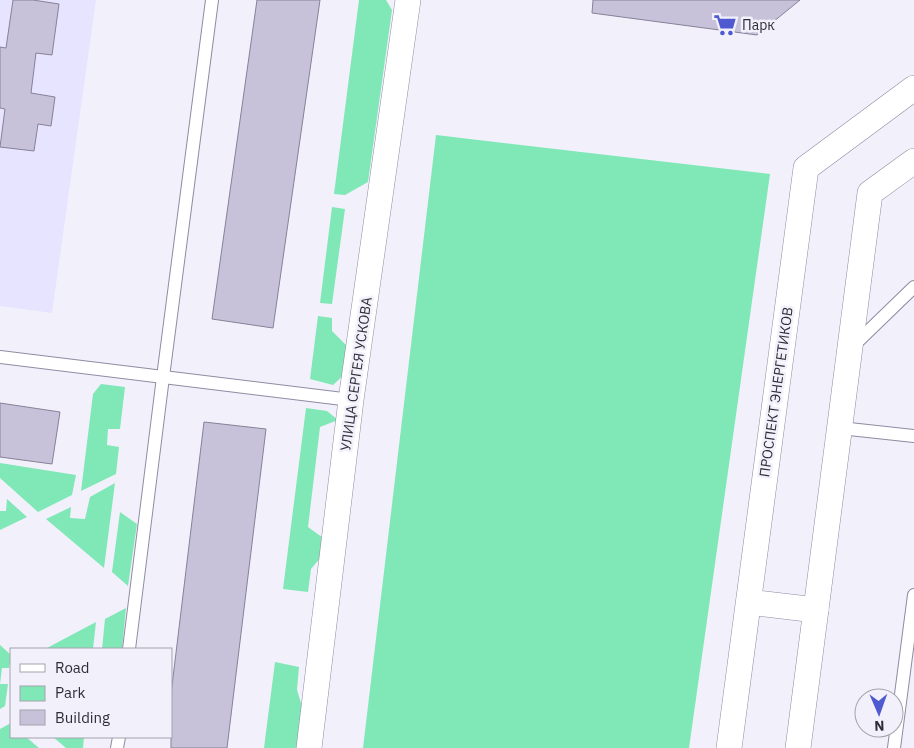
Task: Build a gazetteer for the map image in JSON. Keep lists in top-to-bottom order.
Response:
{
  "streets": {
    "street": ["УЛИЦА СЕРГЕЯ УСКОВА", "ПРОСПЕКТ ЭНЕРГЕТИКОВ"]
  },
  "places": {
    "supermarket": ["Парк"]
  },
  "legend": ["Road", "Park", "Building"],
  "north": "bottom"
}
